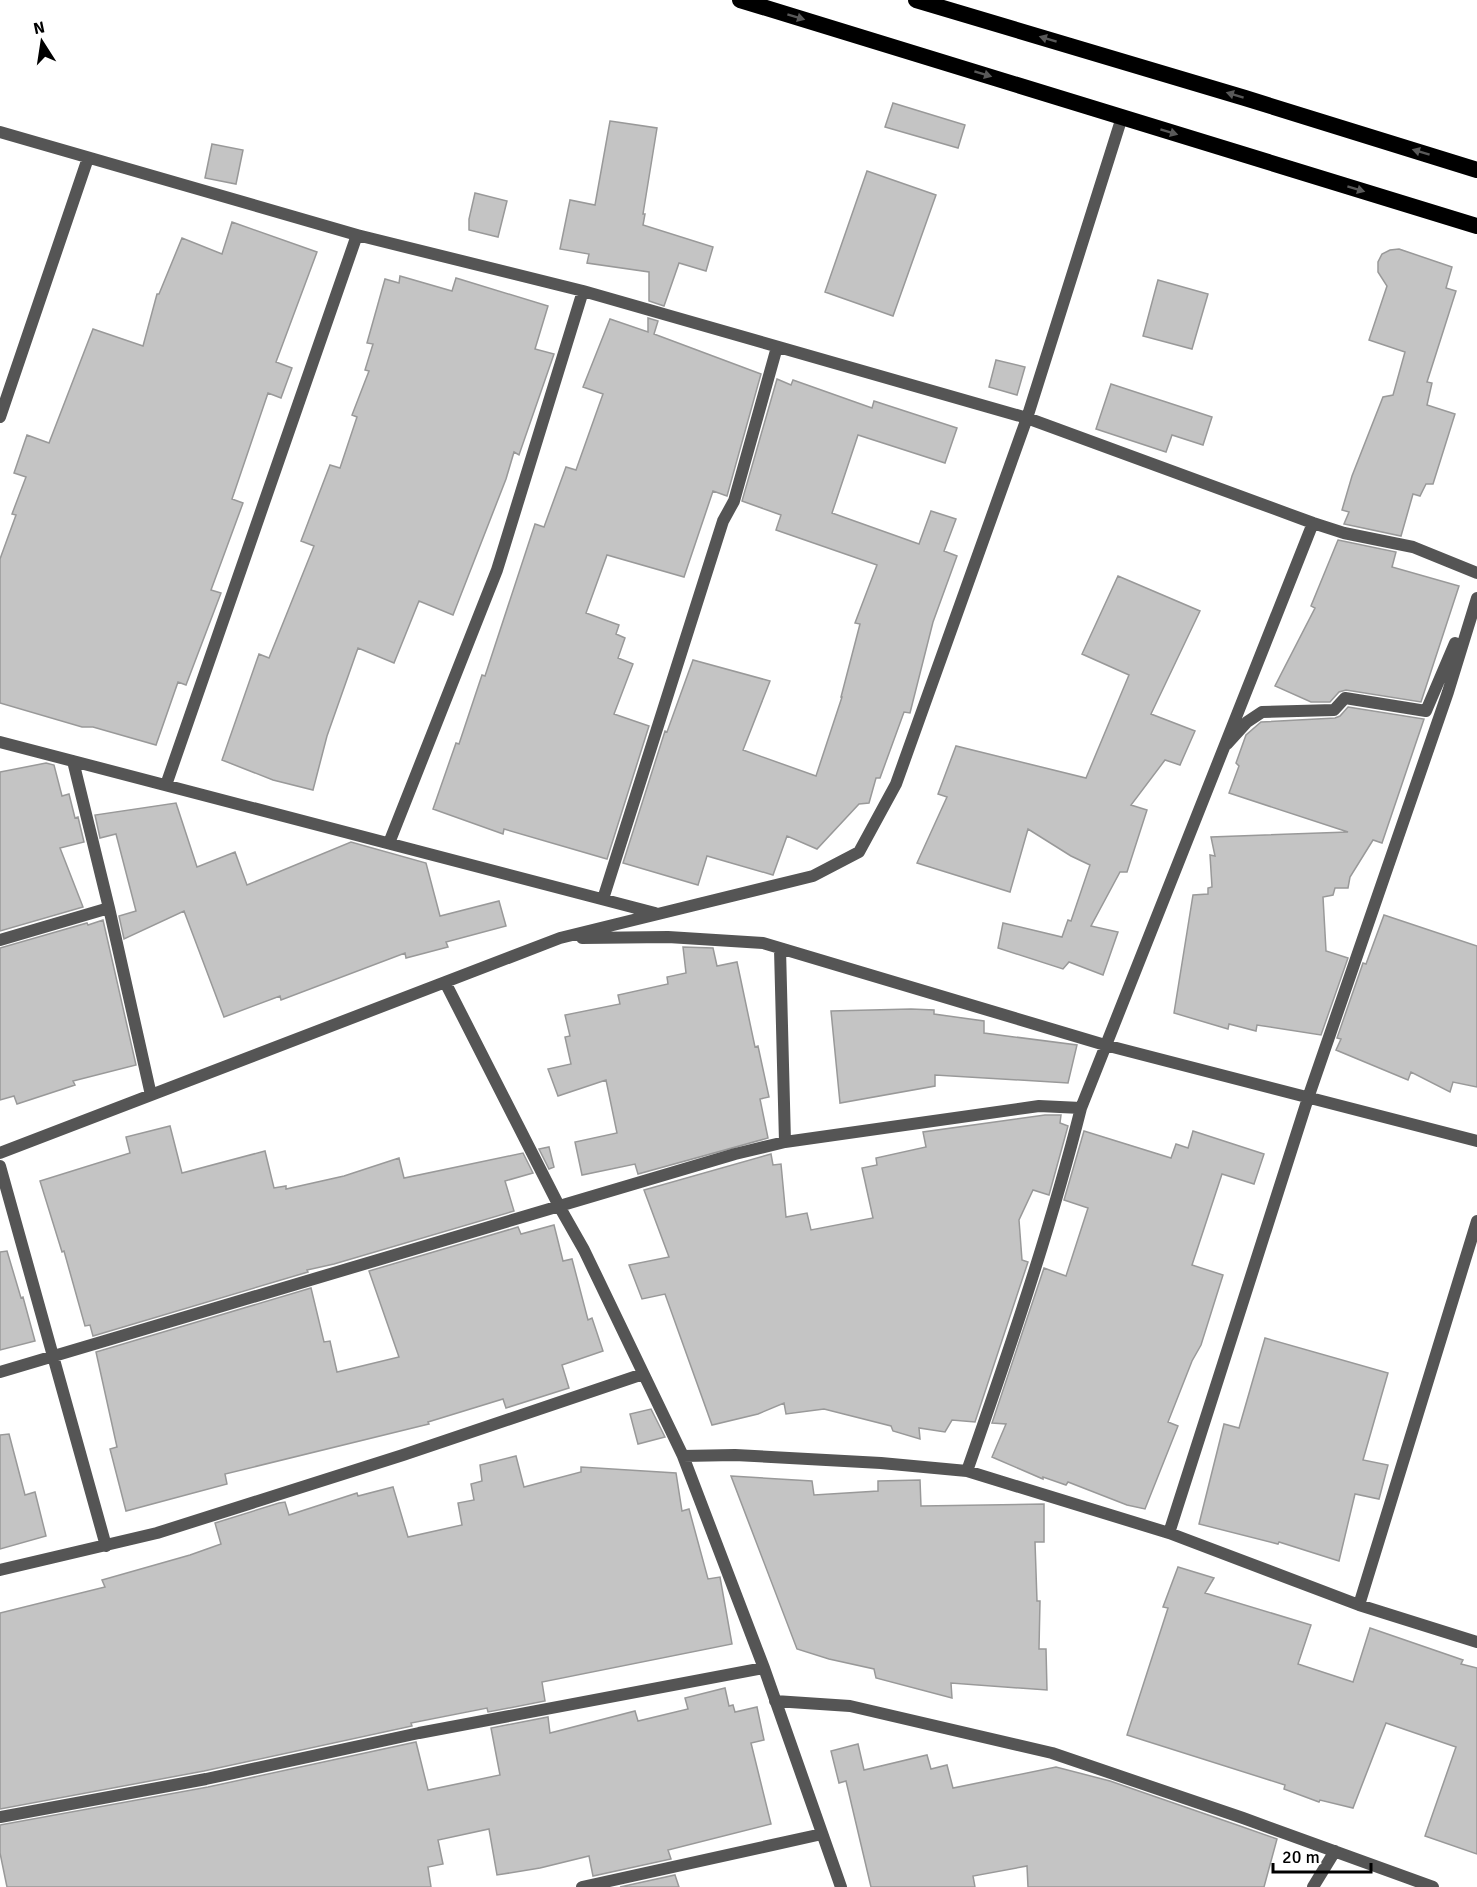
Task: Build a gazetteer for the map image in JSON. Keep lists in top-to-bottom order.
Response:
{
  "scale_bar": "20 m",
  "north": "top"
}
